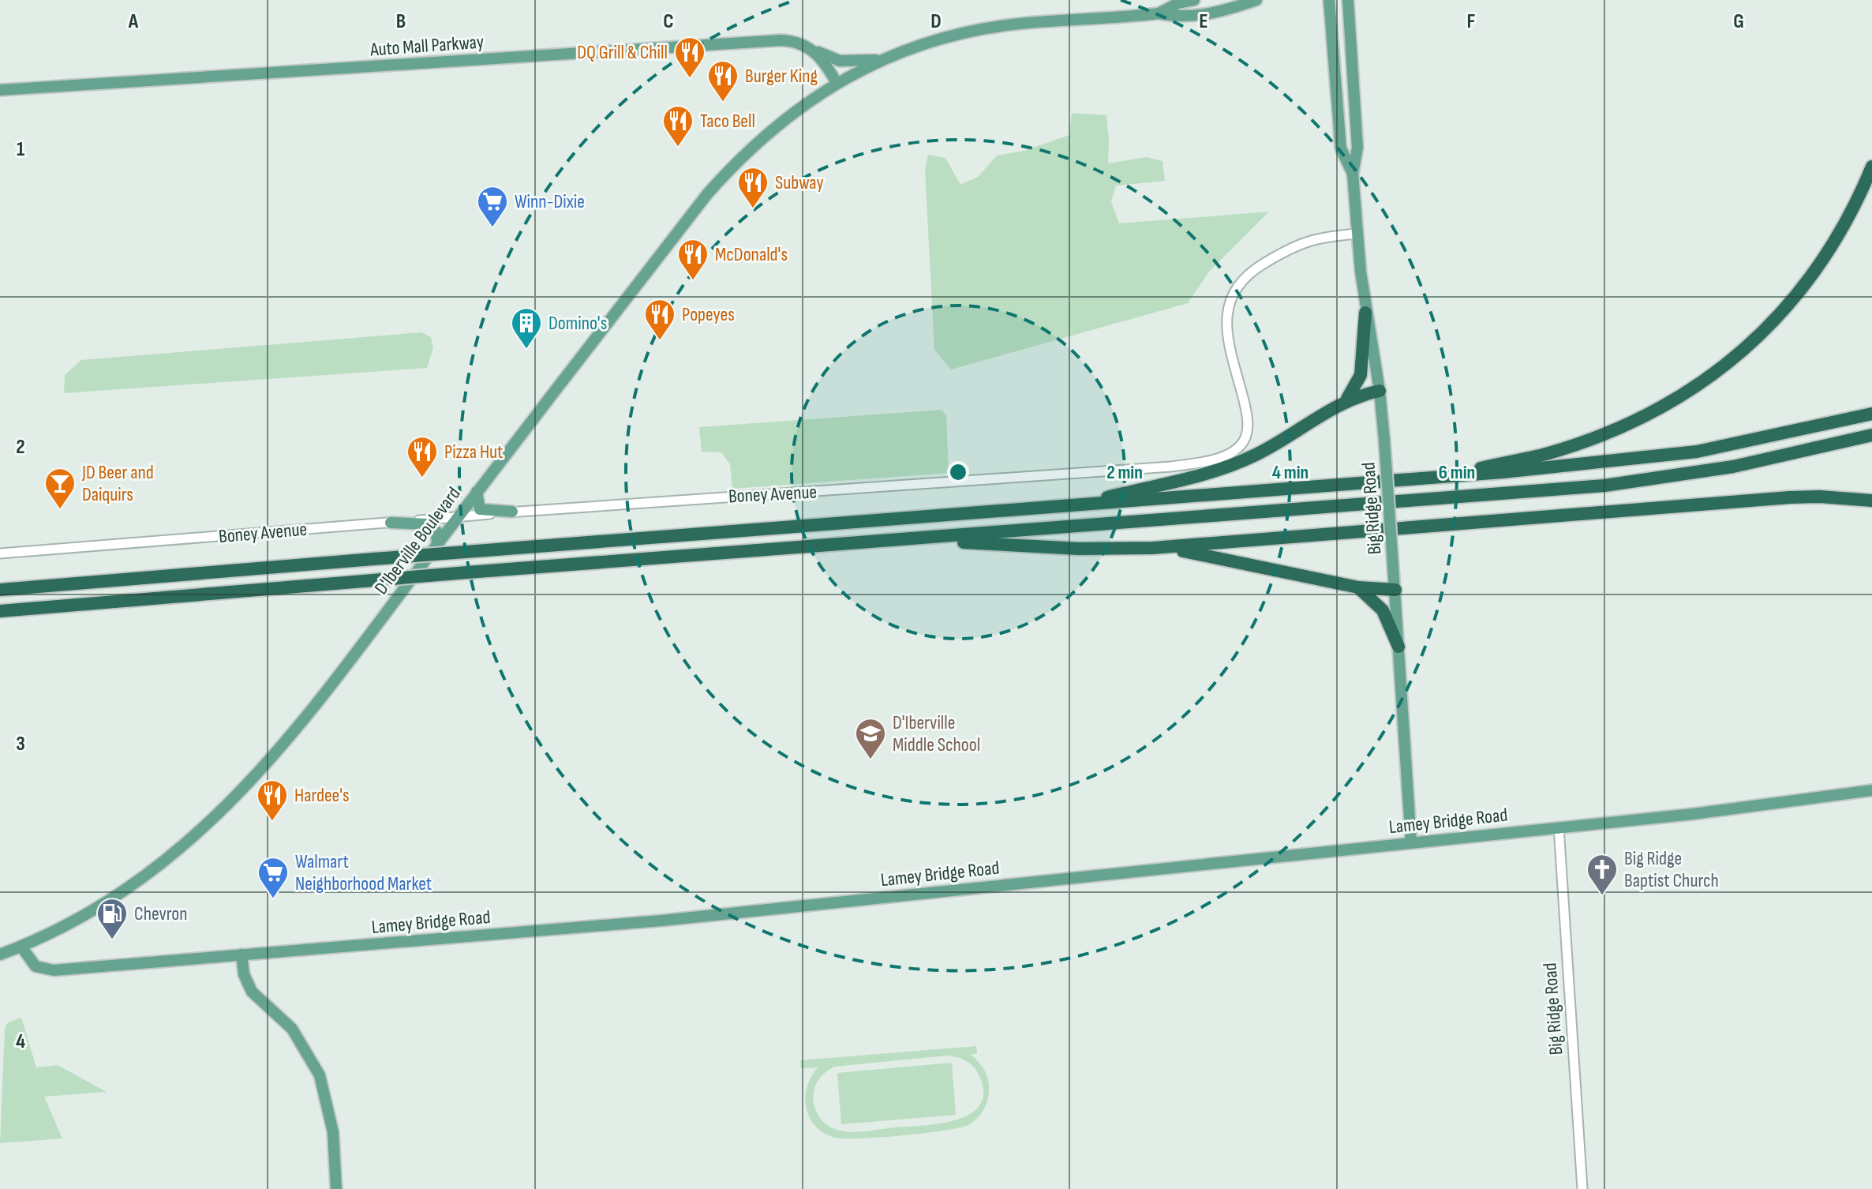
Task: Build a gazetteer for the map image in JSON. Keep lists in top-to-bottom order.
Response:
{
  "streets": {
    "main road": [
      "Auto Mall Parkway",
      "Big Ridge Road",
      "D'Iberville Boulevard",
      "Lamey Bridge Road"
    ],
    "street": ["Boney Avenue"]
  },
  "crossings": [
    ["Auto Mall Parkway", "D'Iberville Boulevard"],
    ["Boney Avenue", "Big Ridge Road"],
    ["Boney Avenue", "D'Iberville Boulevard"],
    ["Big Ridge Road", "Lamey Bridge Road"],
    ["D'Iberville Boulevard", "Lamey Bridge Road"]
  ],
  "places": {
    "restaurant": [
      "DQ Grill & Chill",
      "Burger King",
      "Taco Bell",
      "Subway",
      "McDonald's",
      "Popeyes",
      "Pizza Hut",
      "Hardee's"
    ],
    "supermarket": ["Winn-Dixie", "Walmart Neighborhood Market"],
    "building": ["Domino's"],
    "bar": ["JD Beer and Daiquirs"],
    "school or university": ["D'Iberville Middle School"],
    "church": ["Big Ridge Baptist Church"],
    "fuel station": ["Chevron"]
  },
  "grid": {
    "columns": [
      "A",
      "B",
      "C",
      "D",
      "E",
      "F",
      "G"
    ],
    "rows": [
      "1",
      "2",
      "3",
      "4"
    ]
  },
  "rings": ["2 min", "4 min", "6 min"]
}
